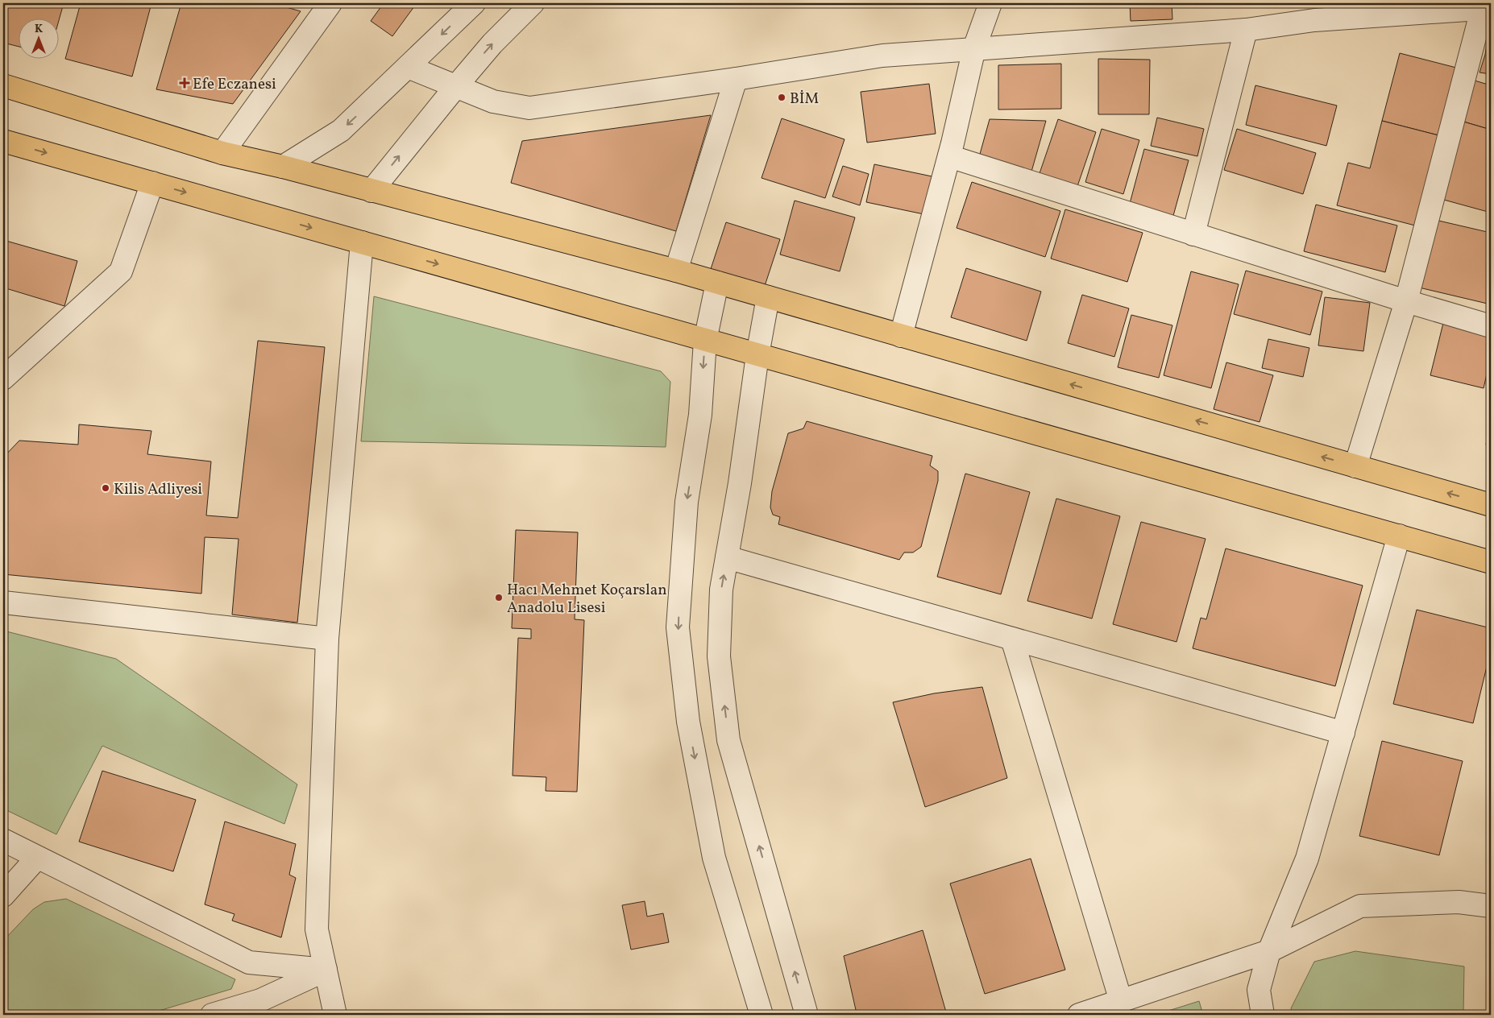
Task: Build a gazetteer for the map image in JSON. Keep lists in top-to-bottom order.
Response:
{
  "places": {
    "health": ["Efe Eczanesi"],
    "other": ["BİM", "Kilis Adliyesi", "Hacı Mehmet Koçarslan Anadolu Lisesi"]
  },
  "north": "top"
}
